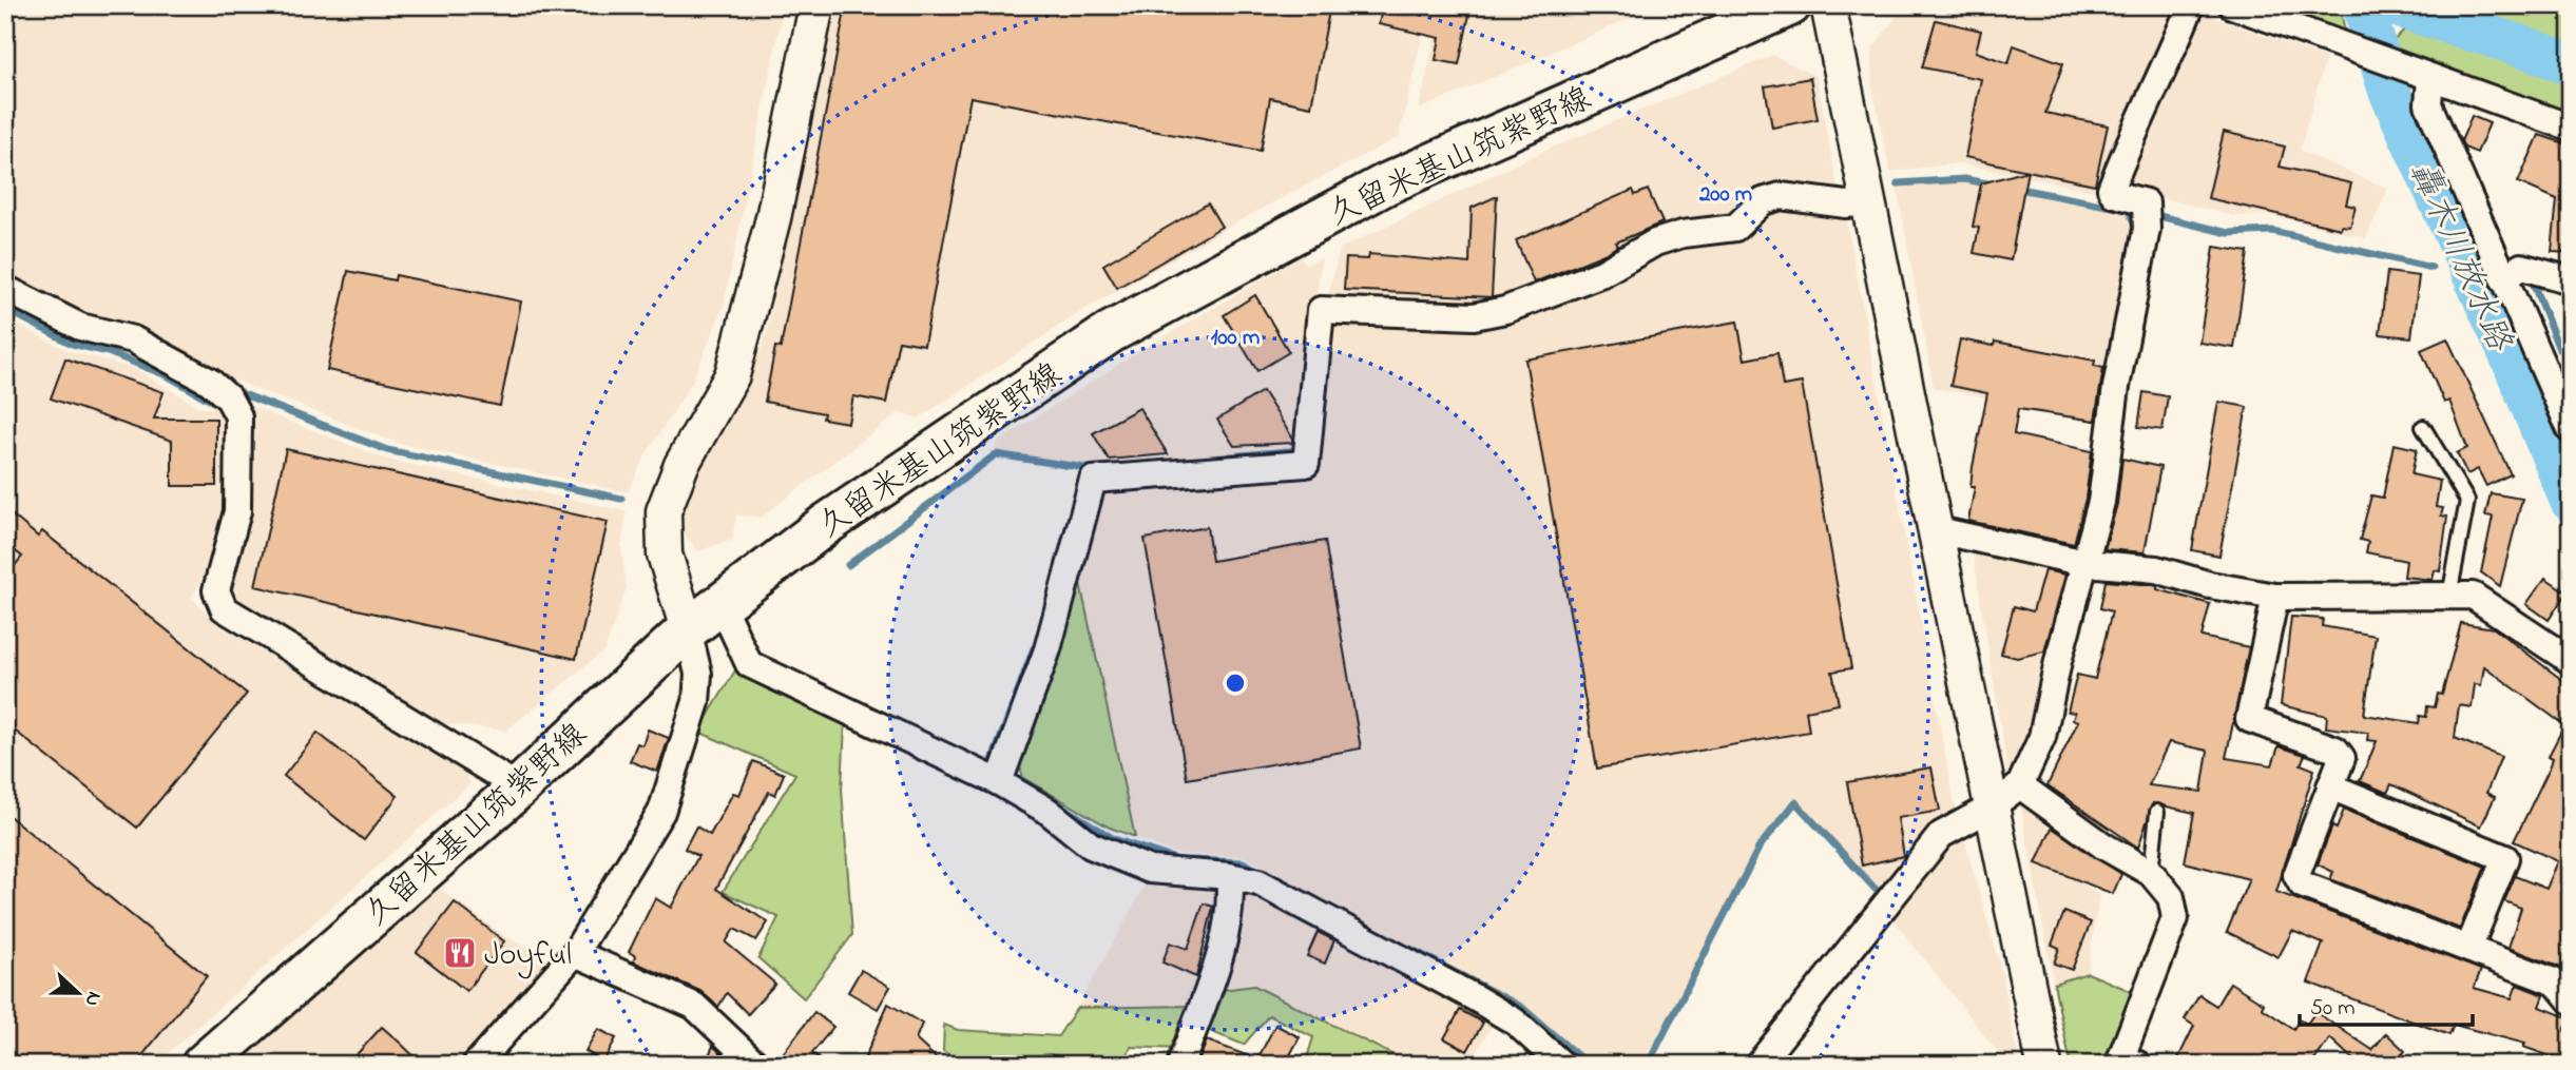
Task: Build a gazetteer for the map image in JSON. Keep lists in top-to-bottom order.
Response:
{
  "streets": {
    "main road": ["久留米基山筑紫野線"]
  },
  "water": ["轟木川放水路"],
  "places": {
    "restaurant": ["Joyful"]
  },
  "scale_bar": "50 m",
  "north": "right",
  "rings": ["200 m", "100 m"]
}
